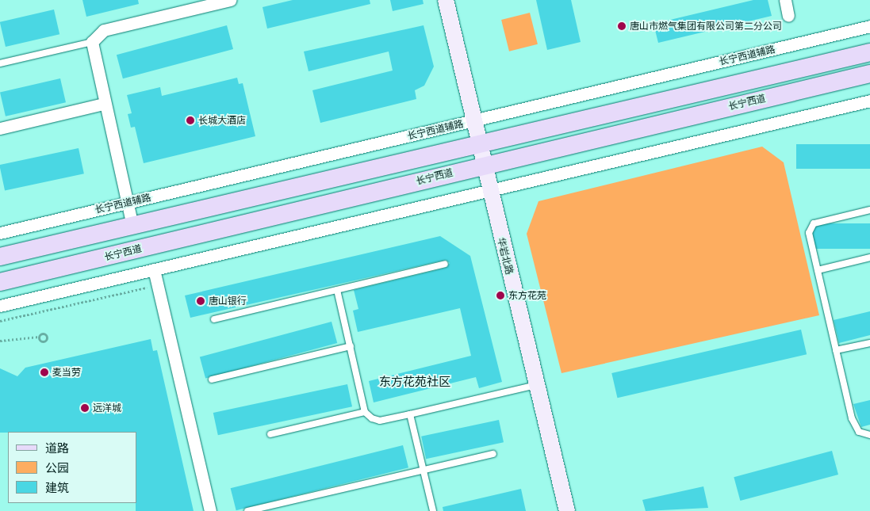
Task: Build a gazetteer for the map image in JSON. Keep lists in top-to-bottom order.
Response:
{
  "streets": {
    "main road": ["长宁西道"],
    "street": ["长宁西道辅路", "华岩北路"]
  },
  "crossings": [
    ["长宁西道辅路", "华岩北路"],
    ["长宁西道", "华岩北路"]
  ],
  "districts": ["东方花苑社区"],
  "places": [
    "唐山市燃气集团有限公司第二分公司",
    "长城大酒店",
    "东方花苑",
    "唐山银行",
    "麦当劳",
    "远洋城"
  ],
  "legend": ["道路", "公园", "建筑"]
}
